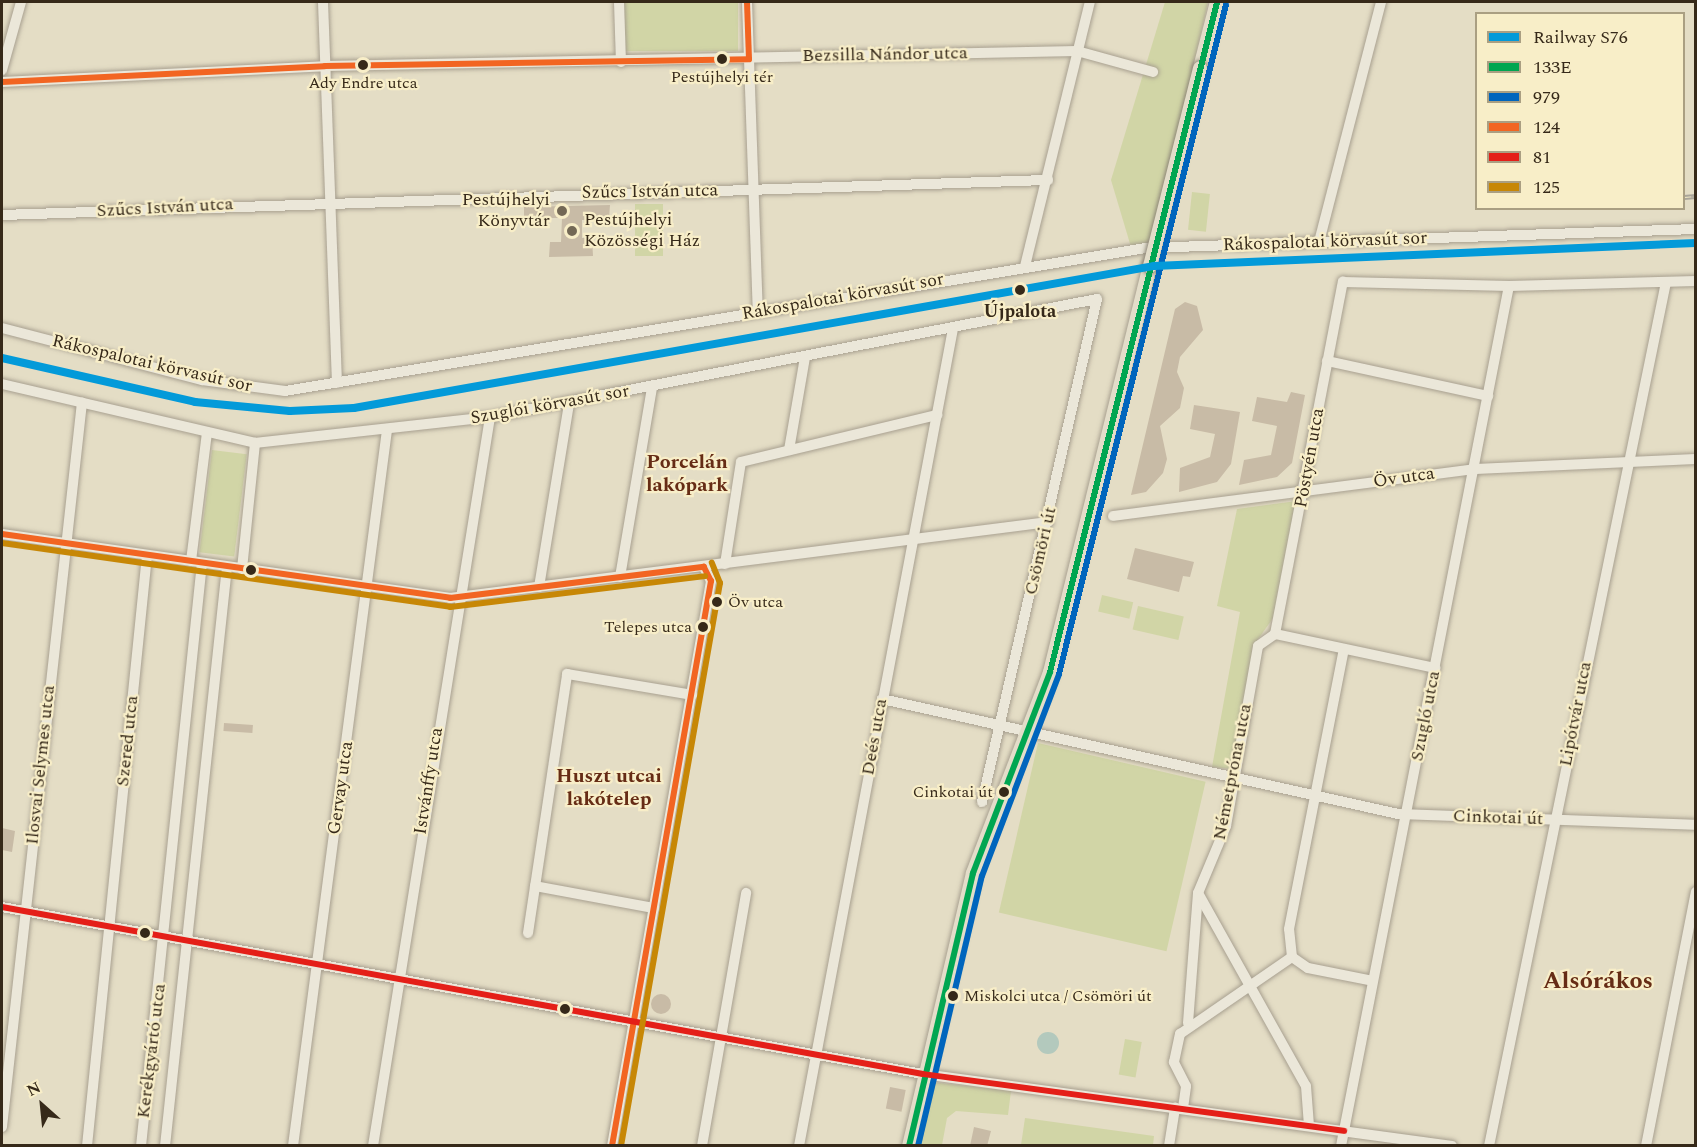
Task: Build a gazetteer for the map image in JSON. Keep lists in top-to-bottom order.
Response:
{
  "streets": {
    "main road": ["Csömöri út"],
    "street": [
      "Bezsilla Nándor utca",
      "Szűcs István utca",
      "Rákospalotai körvasút sor",
      "Szuglói körvasút sor",
      "Pöstyén utca",
      "Öv utca",
      "Lipótvár utca",
      "Szugló utca",
      "Deés utca",
      "Szered utca",
      "Ilosvai Selymes utca",
      "Németpróna utca",
      "Istvánffy utca",
      "Gervay utca",
      "Cinkotai út",
      "Kerékgyártó utca"
    ]
  },
  "crossings": [
    ["Szuglói körvasút sor", "Csömöri út"],
    ["Szuglói körvasút sor", "Deés utca"],
    ["Szuglói körvasút sor", "Ilosvai Selymes utca"],
    ["Szuglói körvasút sor", "Istvánffy utca"],
    ["Szuglói körvasút sor", "Gervay utca"],
    ["Szuglói körvasút sor", "Kerékgyártó utca"],
    ["Pöstyén utca", "Öv utca"],
    ["Pöstyén utca", "Szugló utca"],
    ["Pöstyén utca", "Németpróna utca"],
    ["Öv utca", "Lipótvár utca"],
    ["Öv utca", "Szugló utca"],
    ["Csömöri út", "Cinkotai út"],
    ["Lipótvár utca", "Cinkotai út"],
    ["Szugló utca", "Cinkotai út"],
    ["Deés utca", "Cinkotai út"],
    ["Németpróna utca", "Cinkotai út"]
  ],
  "districts": ["Porcelán lakópark", "Huszt utcai lakótelep", "Alsórákos"],
  "places": [
    "Pestújhelyi tér",
    "Ady Endre utca",
    "Pestújhelyi Könyvtár",
    "Pestújhelyi Közösségi Ház",
    "Újpalota",
    "Öv utca",
    "Telepes utca",
    "Cinkotai út",
    "Miskolci utca / Csömöri út"
  ],
  "lines": [
    "transit line 133E",
    "transit line 124",
    "transit line 979",
    "rail line S76",
    "transit line 125",
    "transit line 81"
  ],
  "legend": [
    "Railway S76",
    "133E",
    "979",
    "124",
    "81",
    "125"
  ],
  "north": "top left"
}
